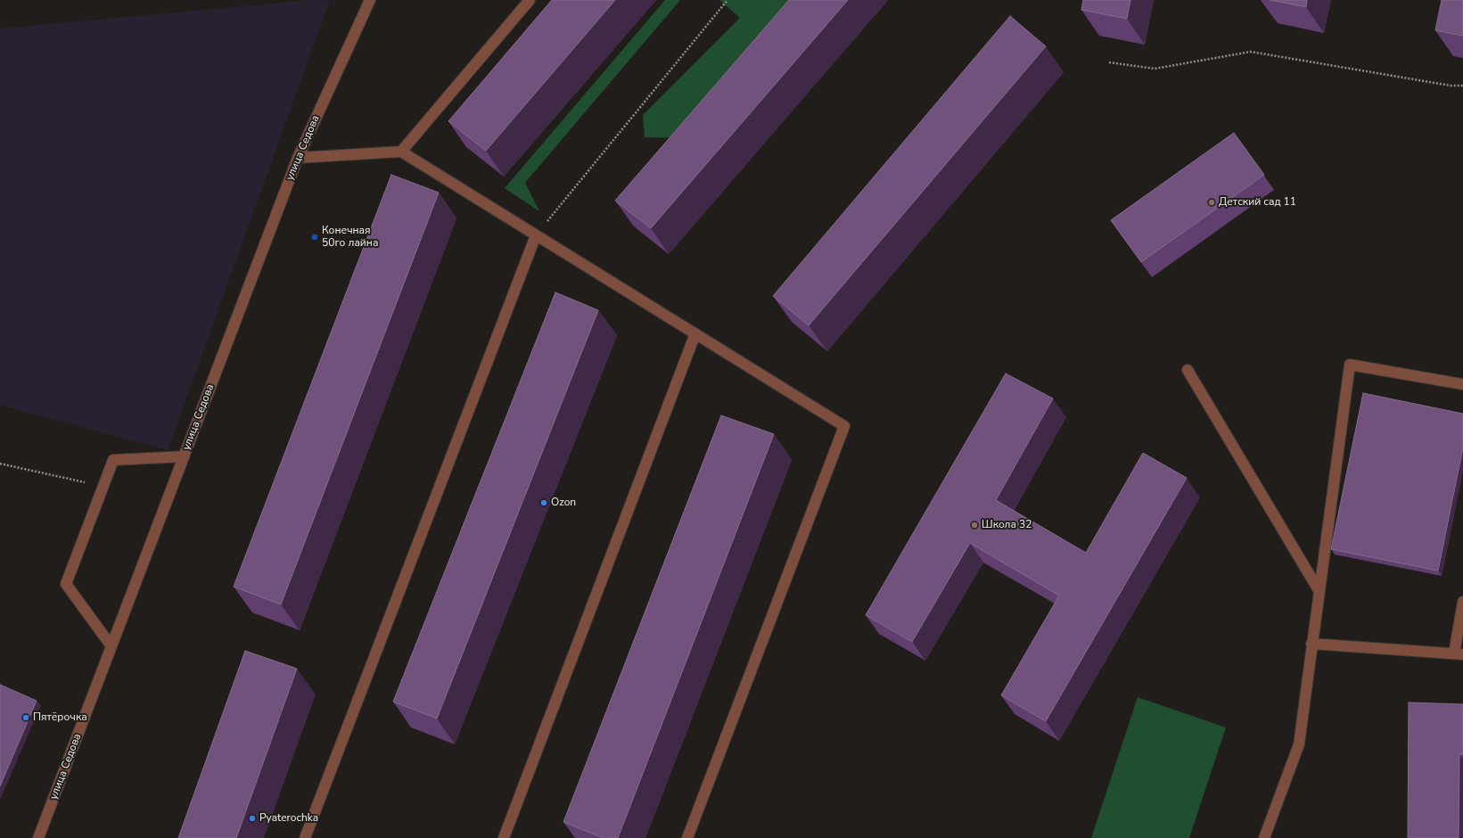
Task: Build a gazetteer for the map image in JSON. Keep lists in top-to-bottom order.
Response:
{
  "streets": {
    "street": ["улица Седова"]
  },
  "places": [
    "Детский сад 11",
    "Конечная 50го лайна",
    "Ozon",
    "Школа 32",
    "Пятёрочка",
    "Pyaterochka"
  ]
}
